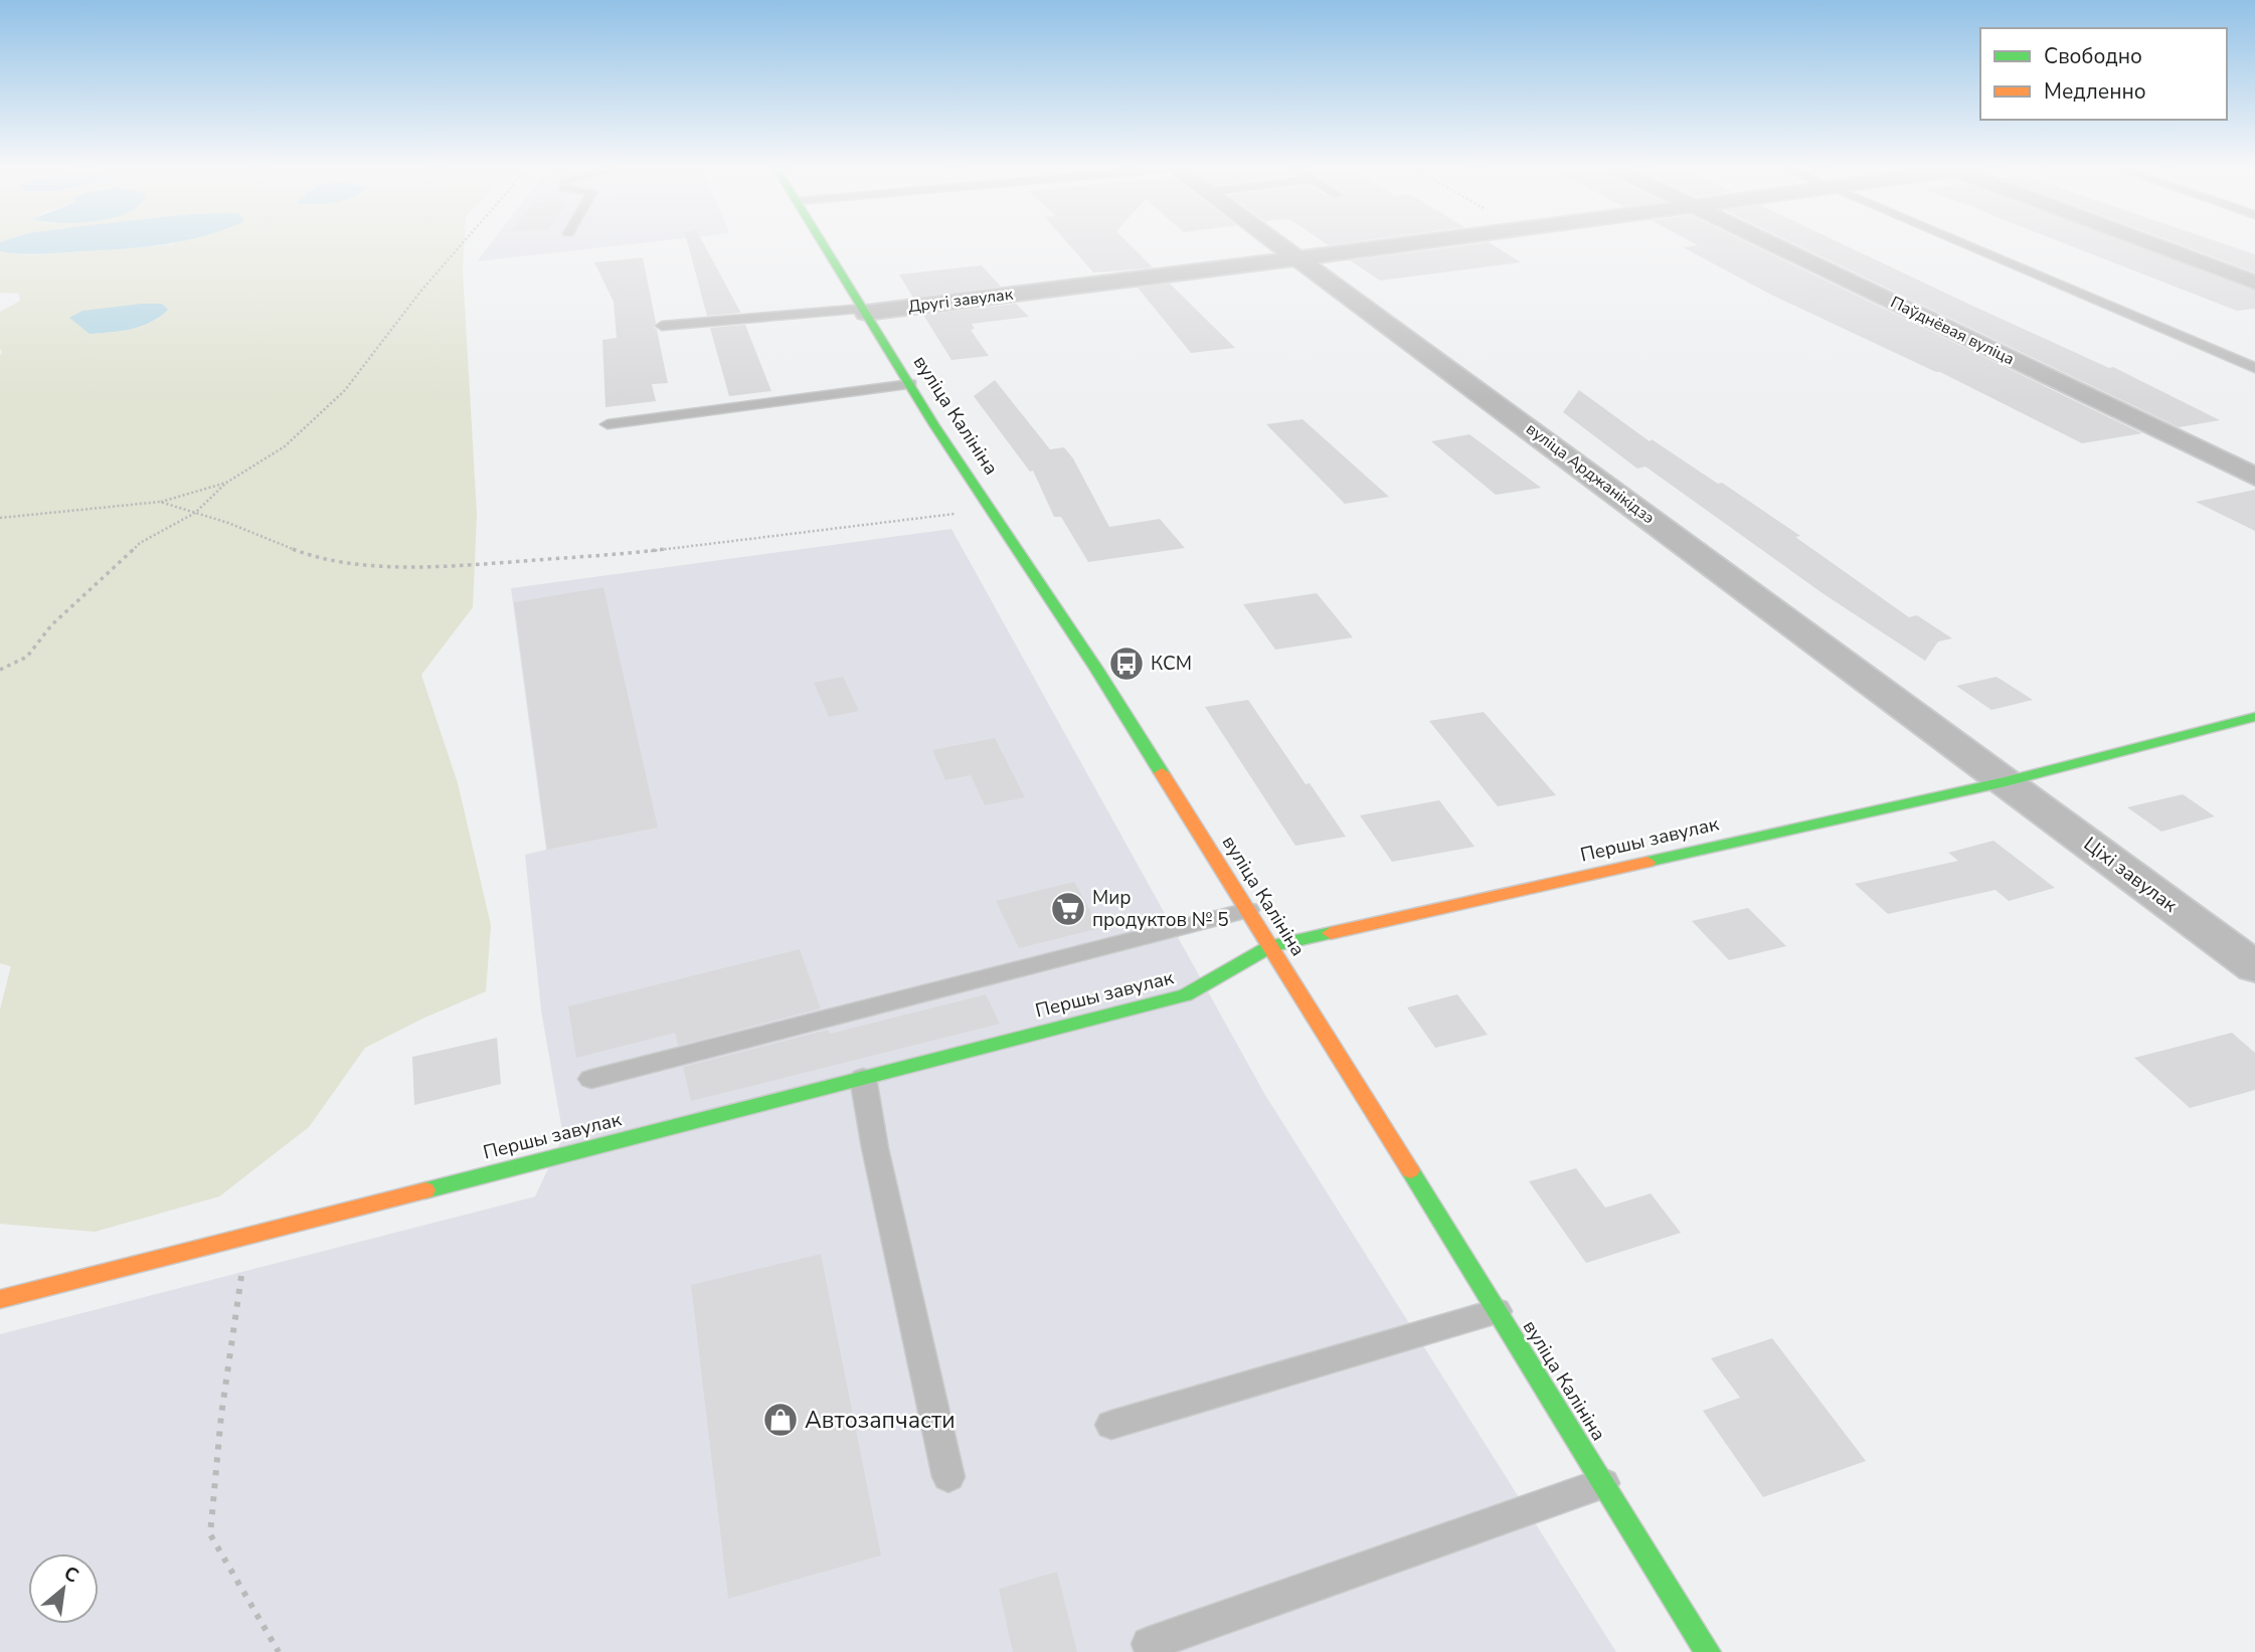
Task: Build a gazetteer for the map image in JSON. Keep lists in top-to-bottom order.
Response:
{
  "streets": {
    "street": [
      "Другі завулак",
      "Паўднёвая вуліца",
      "вуліца Калініна",
      "вуліца Арджанікідзэ",
      "Першы завулак",
      "Ціхі завулак"
    ]
  },
  "crossings": [
    ["Другі завулак", "вуліца Калініна"],
    ["Другі завулак", "вуліца Арджанікідзэ"],
    ["вуліца Калініна", "Першы завулак"],
    ["вуліца Арджанікідзэ", "Першы завулак"],
    ["вуліца Арджанікідзэ", "Ціхі завулак"],
    ["Першы завулак", "Ціхі завулак"]
  ],
  "places": {
    "bus stop": ["КСМ"],
    "supermarket": ["Мир продуктов № 5"],
    "shop": ["Автозапчасти"]
  },
  "legend": ["Свободно", "Медленно"],
  "north": "top right"
}
